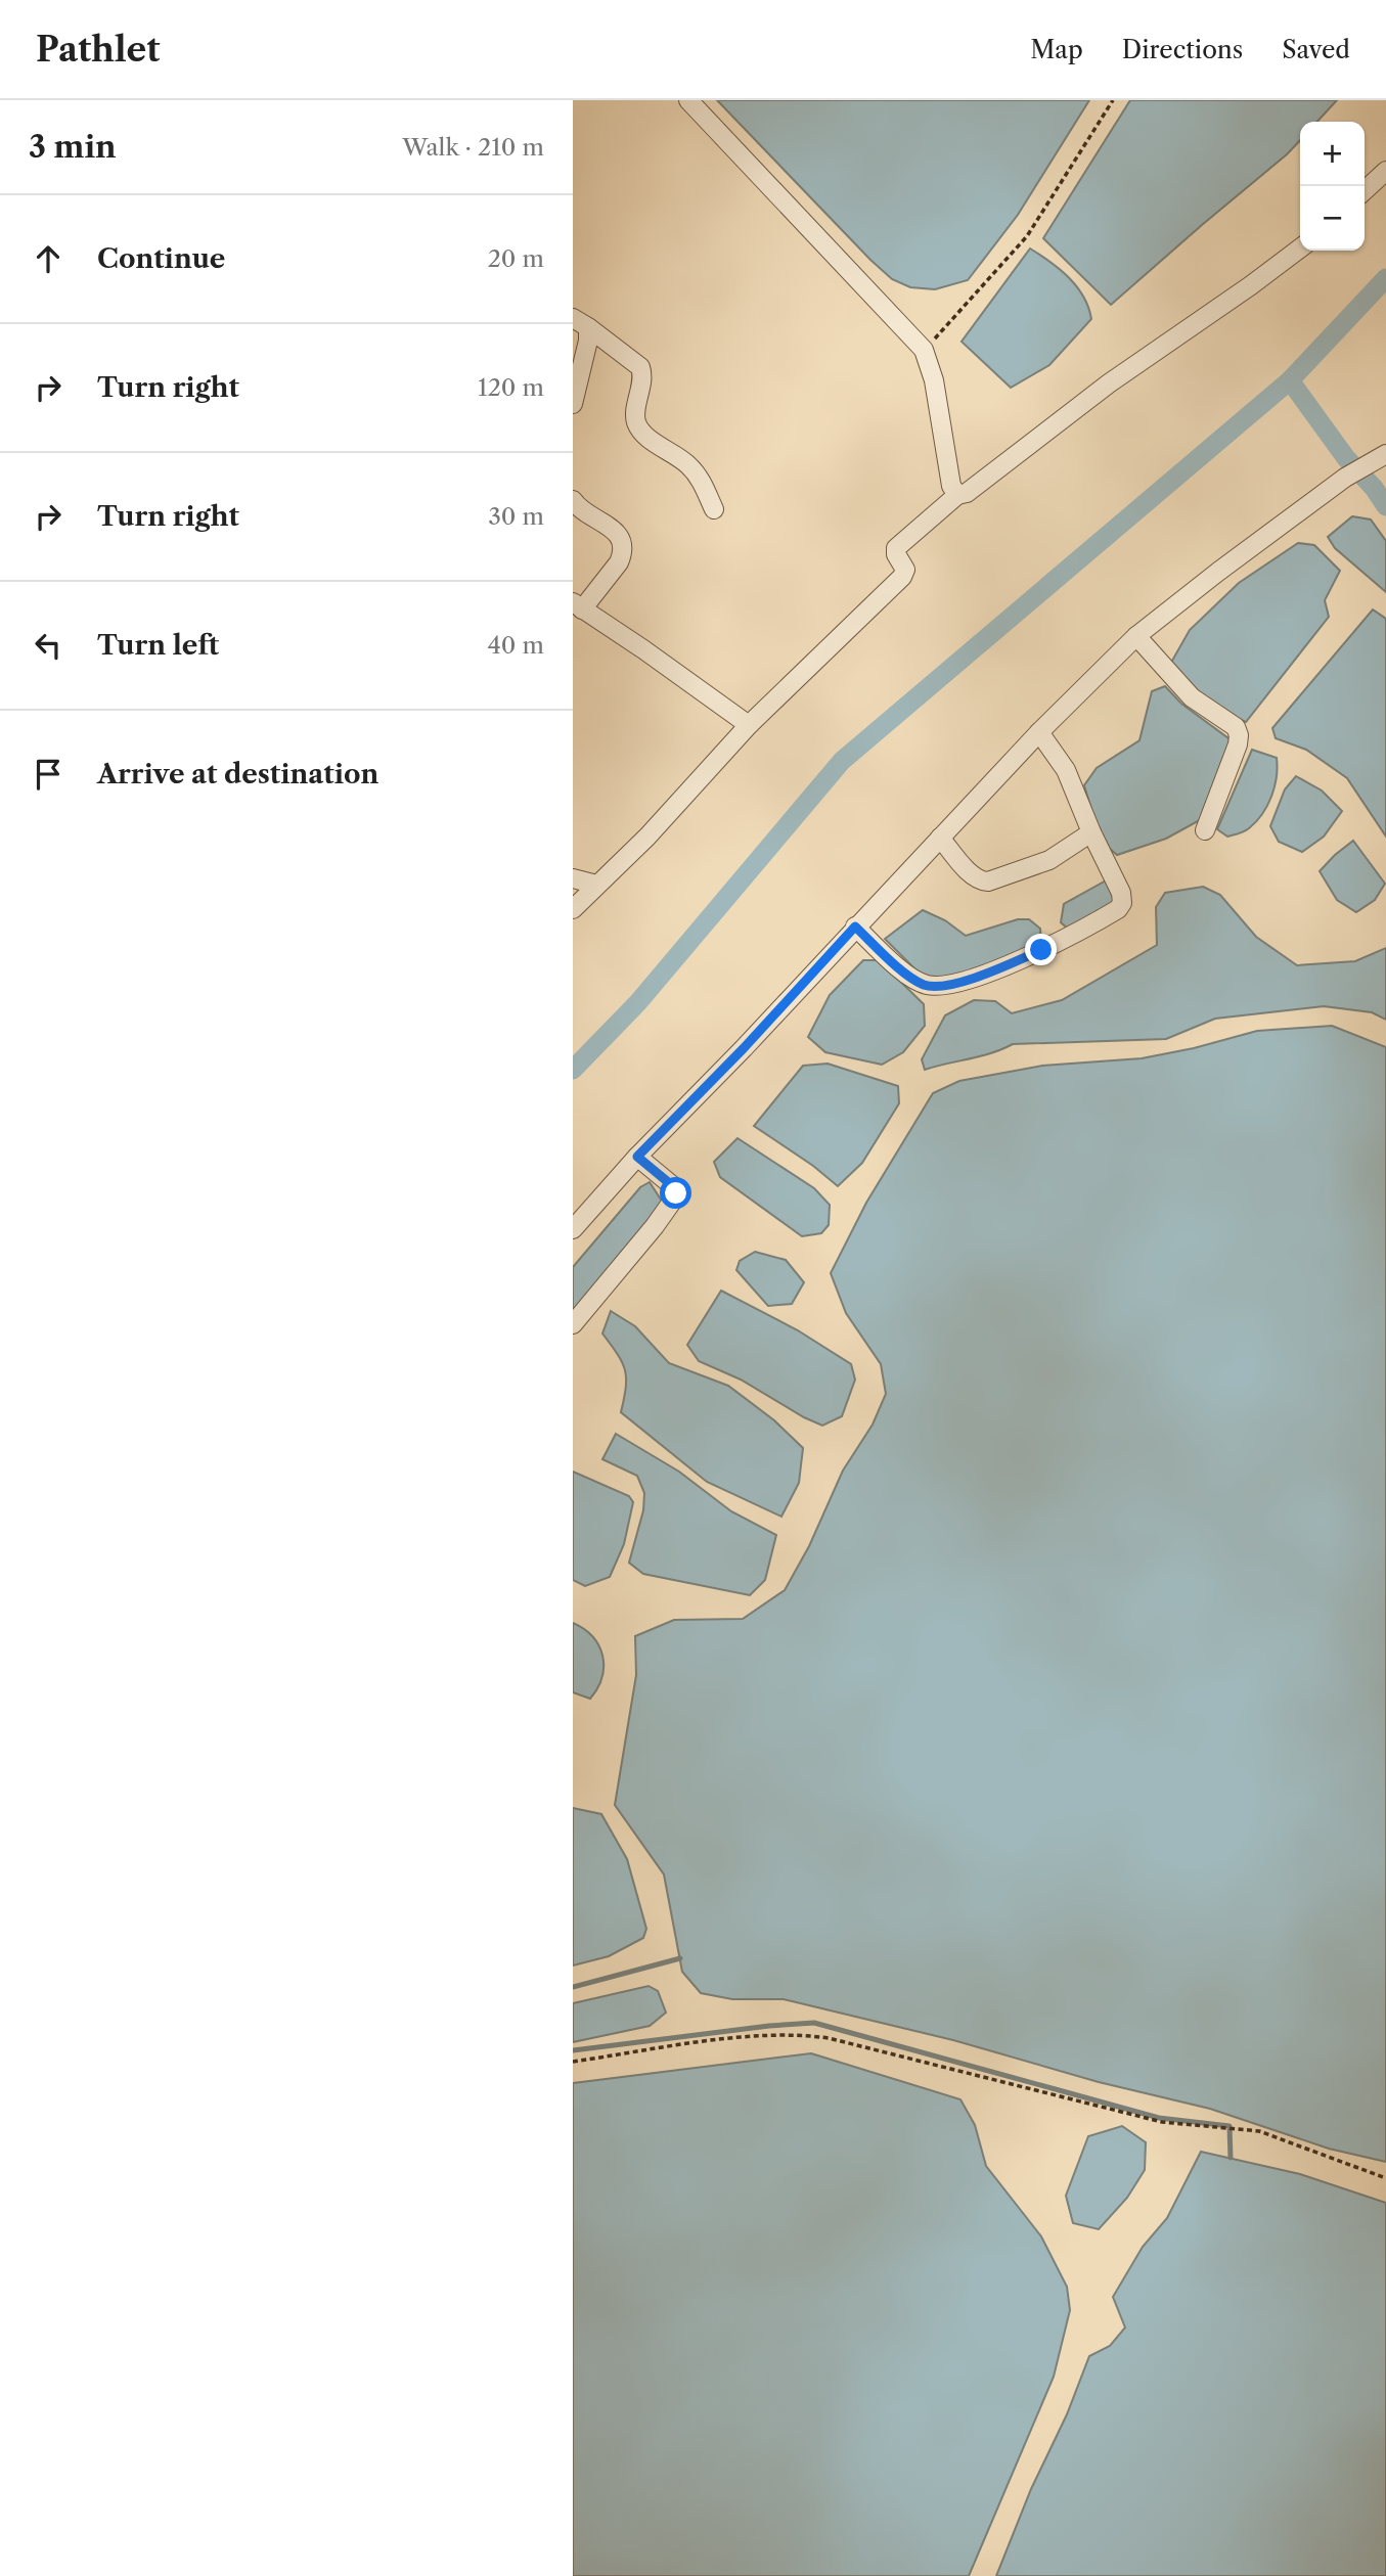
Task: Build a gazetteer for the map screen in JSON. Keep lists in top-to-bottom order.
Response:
{
  "page": {
    "header": "Pathlet",
    "nav": ["Map", "Directions", "Saved"],
    "heading": ["3 min", "Walk · 210 m"],
    "map_buttons": ["+", "−"],
    "list": [
      ["Continue", "20 m"],
      ["Turn right", "120 m"],
      ["Turn right", "30 m"],
      ["Turn left", "40 m"],
      "Arrive at destination"
    ]
  }
}
